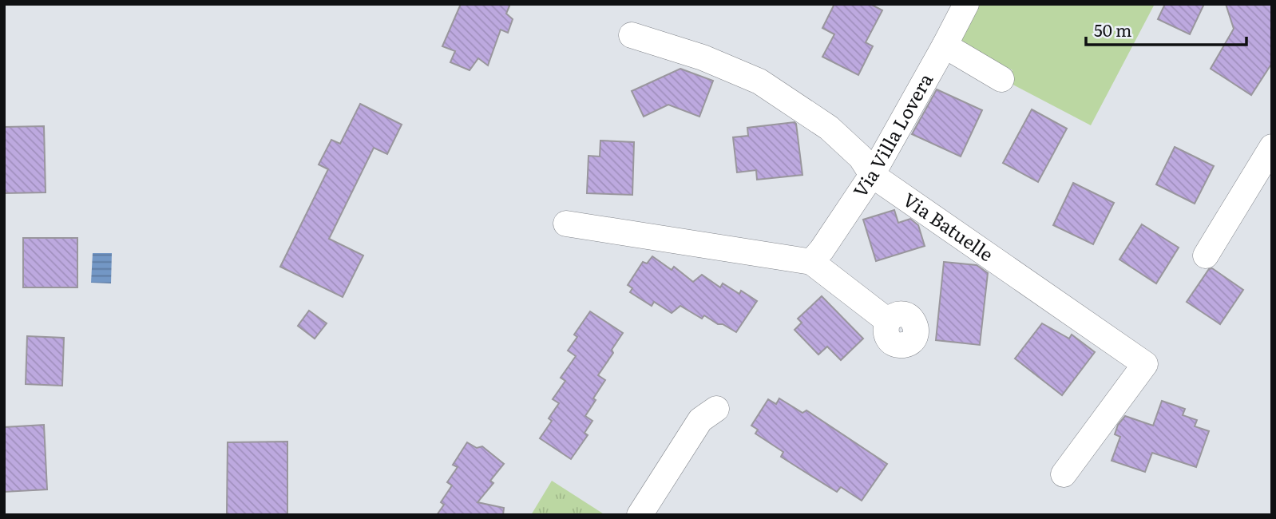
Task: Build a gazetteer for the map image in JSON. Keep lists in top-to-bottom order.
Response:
{
  "streets": {
    "street": ["Via Villa Lovera", "Via Batuelle"]
  },
  "crossings": [
    ["Via Villa Lovera", "Via Batuelle"]
  ],
  "scale_bar": "50 m"
}
